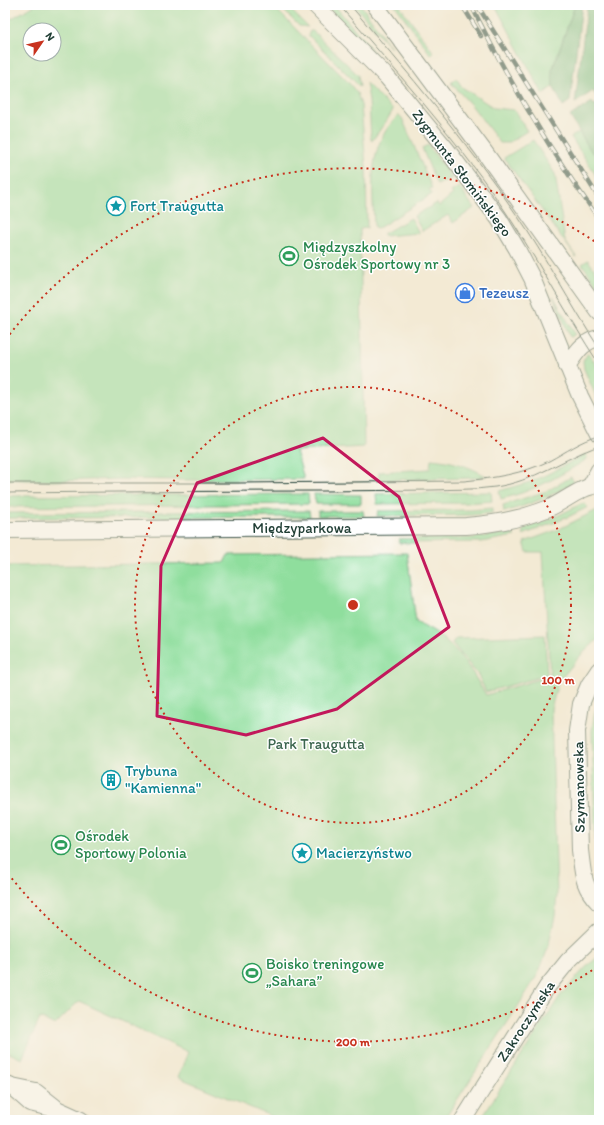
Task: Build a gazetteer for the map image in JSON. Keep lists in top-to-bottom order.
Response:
{
  "streets": {
    "street": [
      "Zygmunta Słomińskiego",
      "Międzyparkowa",
      "Szymanowska",
      "Zakroczymska"
    ]
  },
  "parks": ["Park Traugutta"],
  "places": {
    "place": ["Fort Traugutta", "Macierzyństwo"],
    "sports": ["Międzyszkolny Ośrodek Sportowy nr 3", "Ośrodek Sportowy Polonia", "Boisko treningowe „Sahara”"],
    "shop": ["Tezeusz"],
    "building": ["Trybuna \"Kamienna\""]
  },
  "north": "top right",
  "rings": ["100 m", "200 m"]
}
